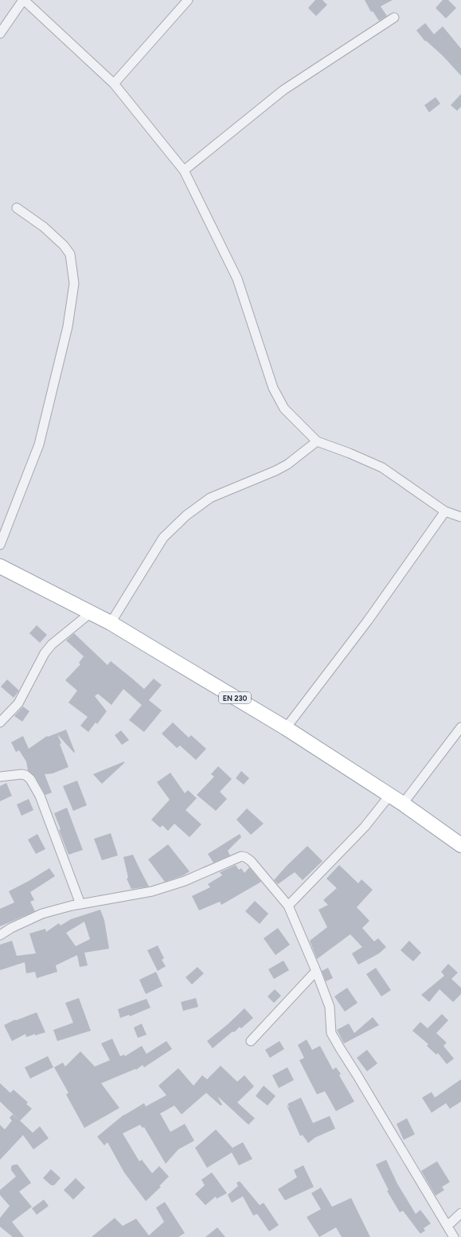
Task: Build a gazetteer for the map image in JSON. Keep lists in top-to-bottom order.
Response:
{
  "streets": {
    "main road": ["EN 230"]
  }
}
